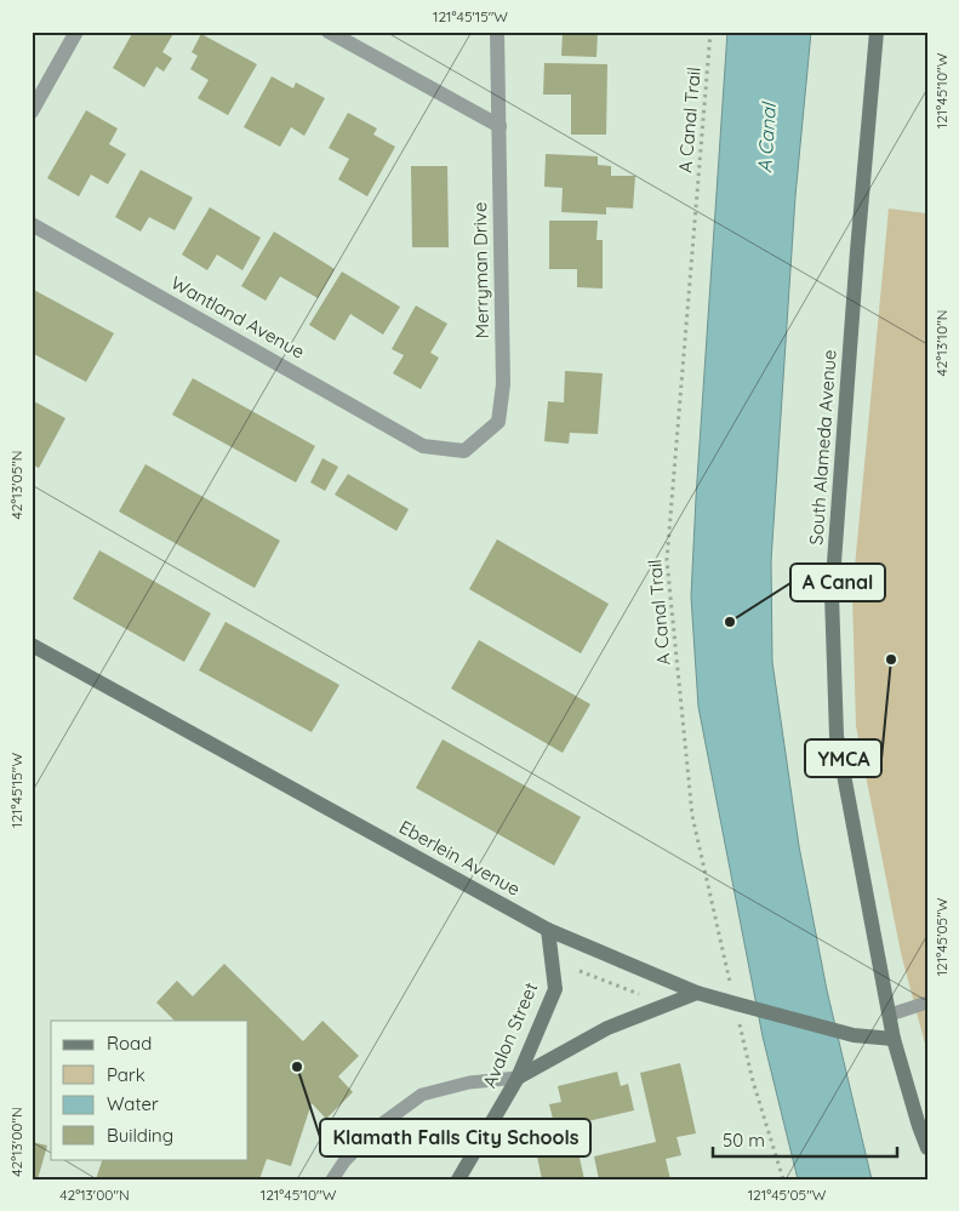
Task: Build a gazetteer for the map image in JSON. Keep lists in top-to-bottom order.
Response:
{
  "streets": {
    "street": [
      "Merryman Drive",
      "Wantland Avenue",
      "South Alameda Avenue",
      "Eberlein Avenue",
      "Avalon Street"
    ],
    "path": ["A Canal Trail"]
  },
  "crossings": [
    ["A Canal Trail", "Eberlein Avenue"],
    ["Merryman Drive", "Wantland Avenue"],
    ["South Alameda Avenue", "Eberlein Avenue"],
    ["Eberlein Avenue", "Avalon Street"]
  ],
  "water": ["A Canal"],
  "places": ["A Canal", "YMCA", "Klamath Falls City Schools"],
  "legend": [
    "Road",
    "Park",
    "Water",
    "Building"
  ],
  "scale_bar": "50 m",
  "coordinates": [
    "121°45'15\"W",
    "121°45'10\"W",
    "42°13'10\"N",
    "42°13'05\"N",
    "121°45'05\"W",
    "42°13'00\"N"
  ]
}
